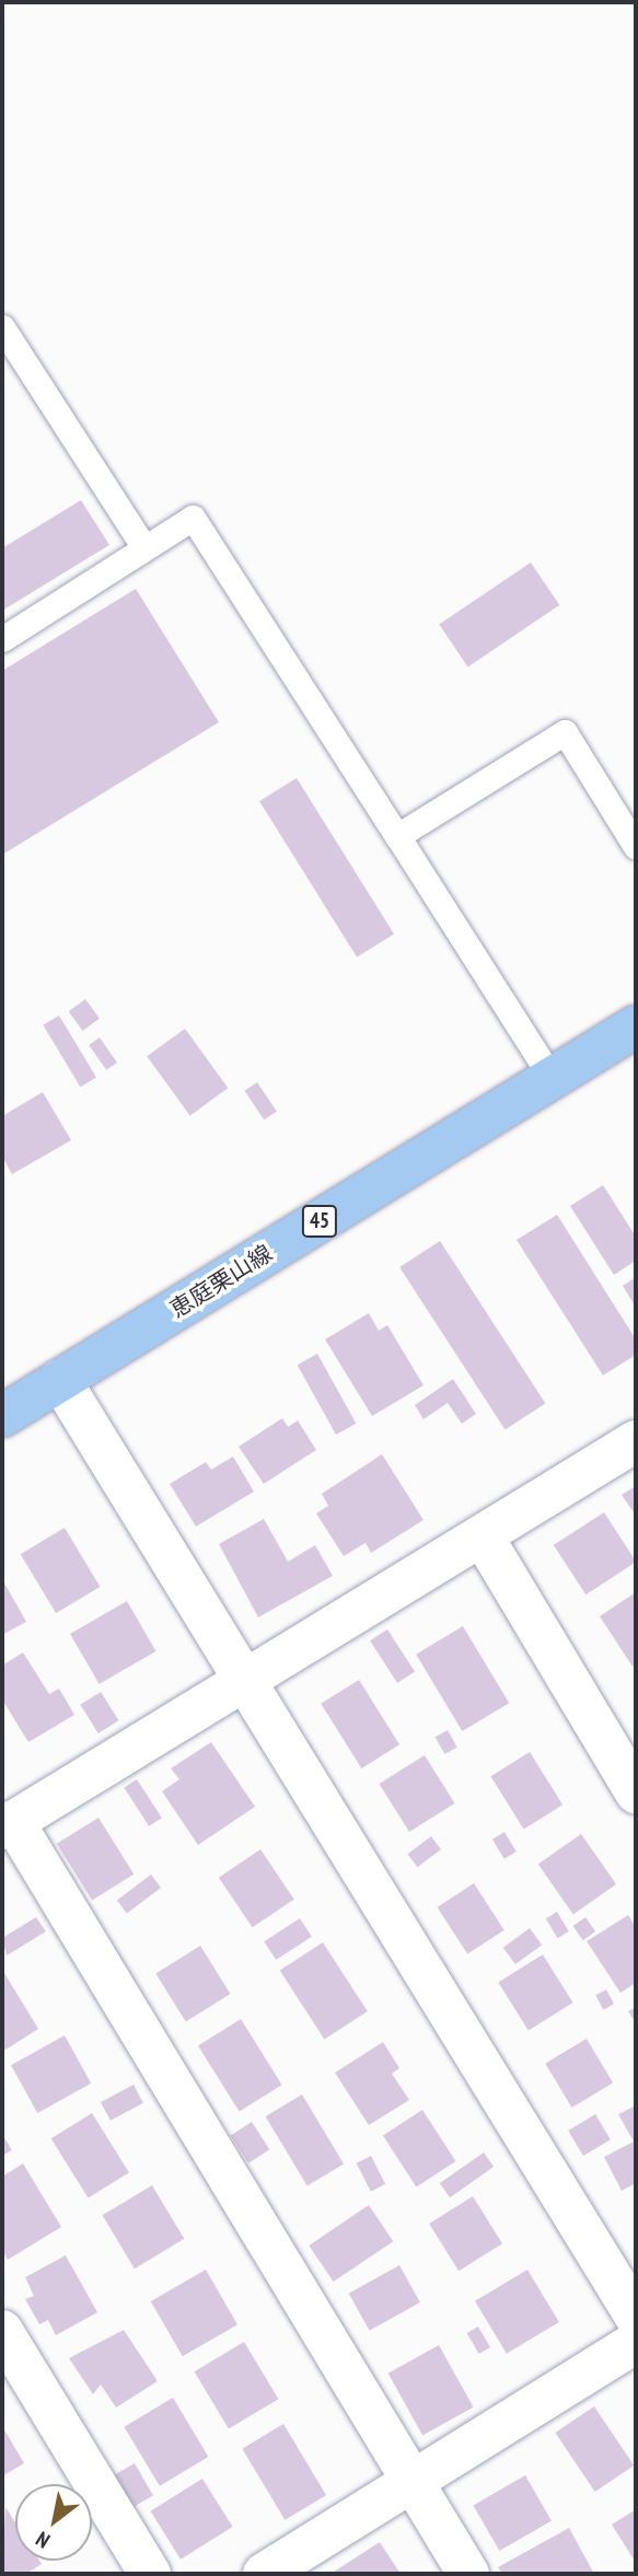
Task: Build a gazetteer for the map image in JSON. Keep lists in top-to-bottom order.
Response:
{
  "streets": {
    "main road": ["45", "恵庭栗山線"]
  },
  "north": "bottom left"
}
